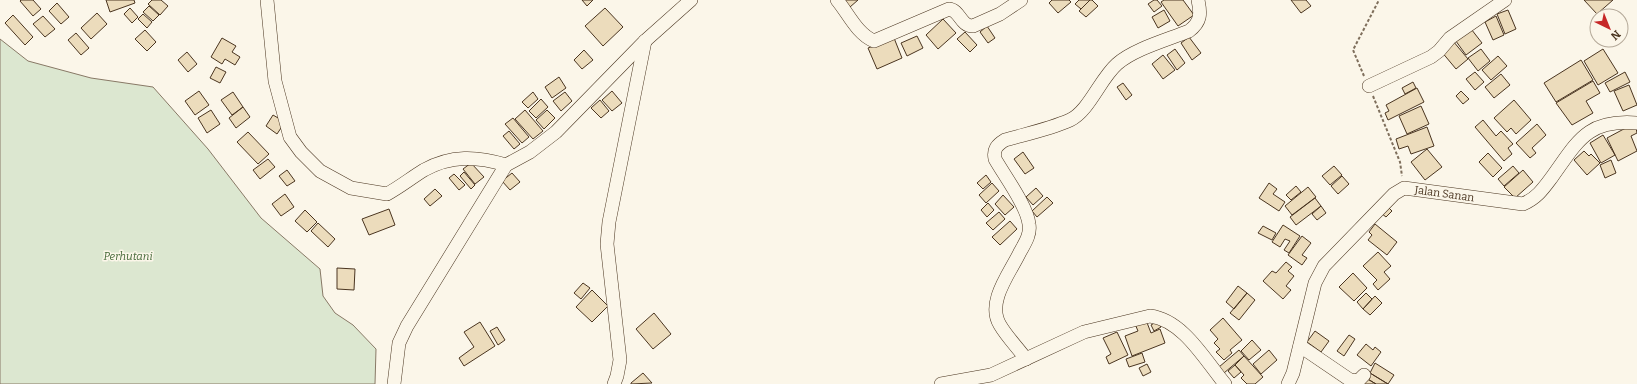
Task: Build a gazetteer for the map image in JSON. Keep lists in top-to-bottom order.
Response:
{
  "streets": {
    "street": ["Jalan Sanan"]
  },
  "parks": ["Perhutani"],
  "north": "bottom right"
}
